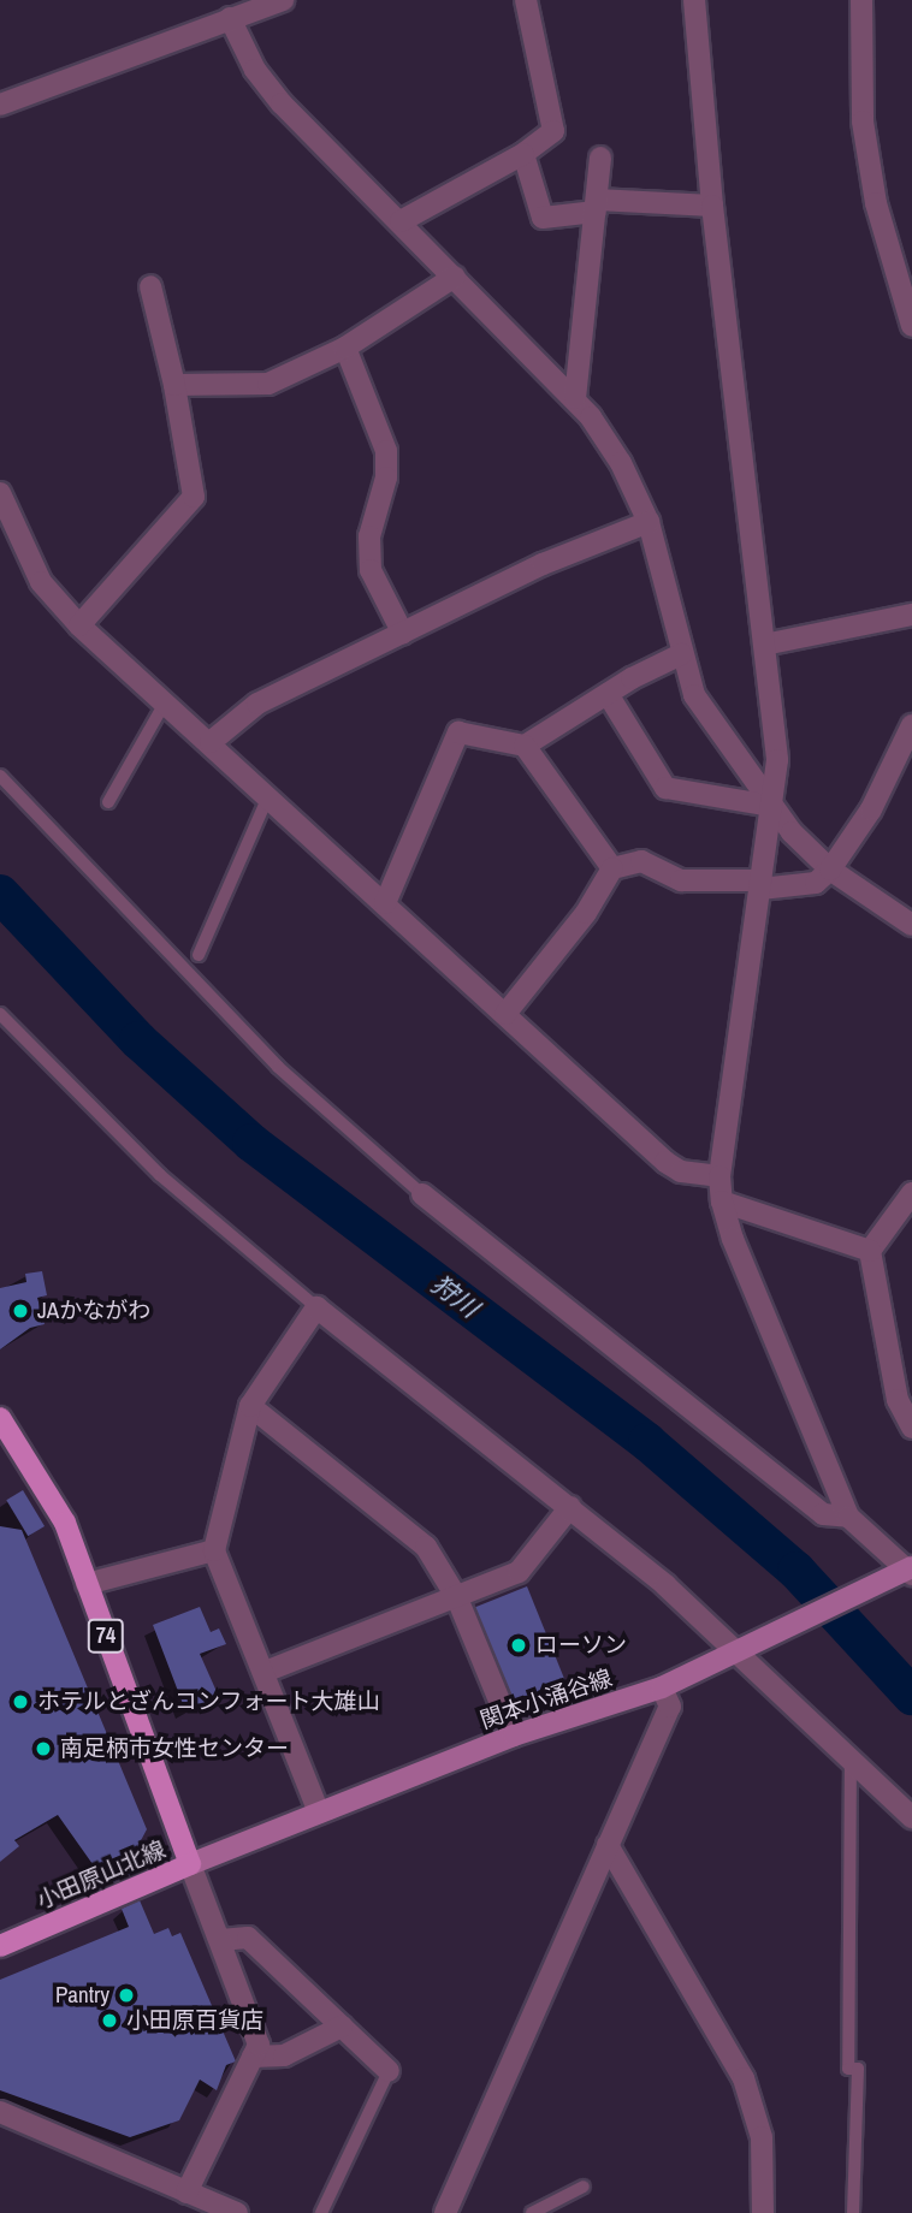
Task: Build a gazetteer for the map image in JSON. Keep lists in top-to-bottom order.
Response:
{
  "streets": {
    "main road": ["74", "関本小涌谷線", "小田原山北線"]
  },
  "crossings": [
    ["関本小涌谷線", "小田原山北線"]
  ],
  "water": ["狩川"],
  "places": [
    "JAかながわ",
    "ローソン",
    "ホテルとざんコンフォート大雄山",
    "南足柄市女性センター",
    "Pantry",
    "小田原百貨店"
  ]
}
